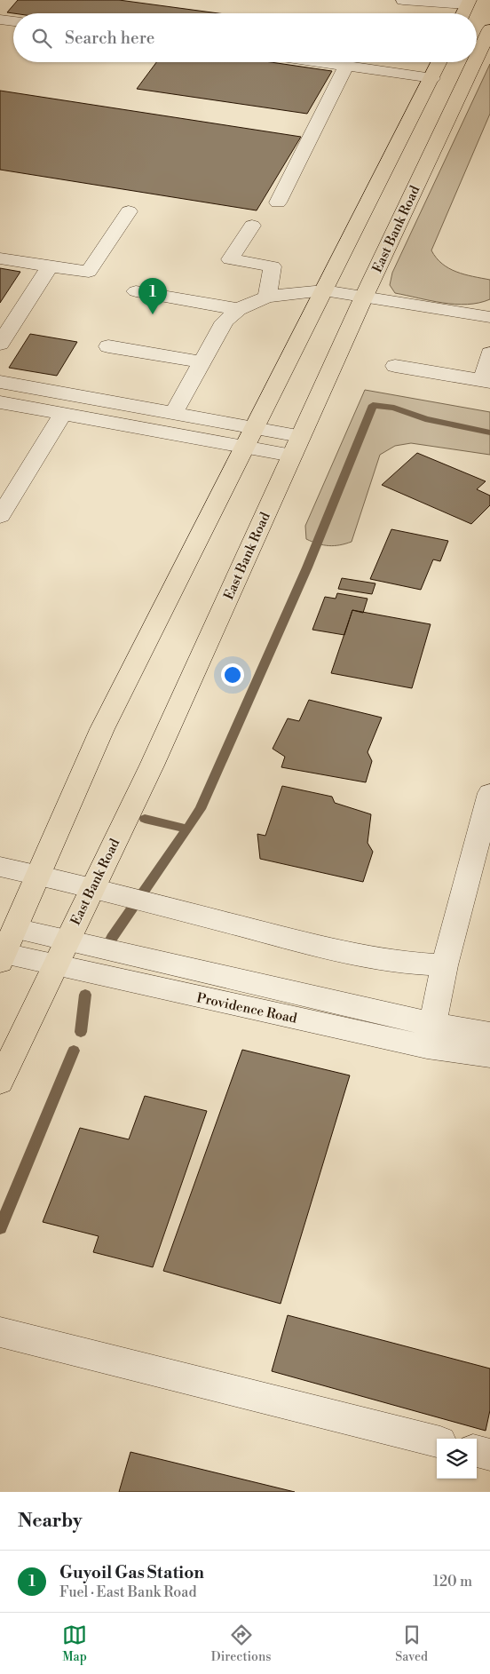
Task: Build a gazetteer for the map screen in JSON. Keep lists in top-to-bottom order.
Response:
{
  "streets": {
    "main road": ["East Bank Road"],
    "street": ["Providence Road"]
  },
  "crossings": [
    ["East Bank Road", "Providence Road"]
  ],
  "page": {
    "search": "Search here",
    "pins": "1",
    "heading": "Nearby",
    "list": [
      {
        "mark": "1",
        "name": "Guyoil Gas Station",
        "note": "Fuel · East Bank Road",
        "value": "120 m"
      }
    ],
    "nav": ["Map", "Directions", "Saved"]
  }
}
